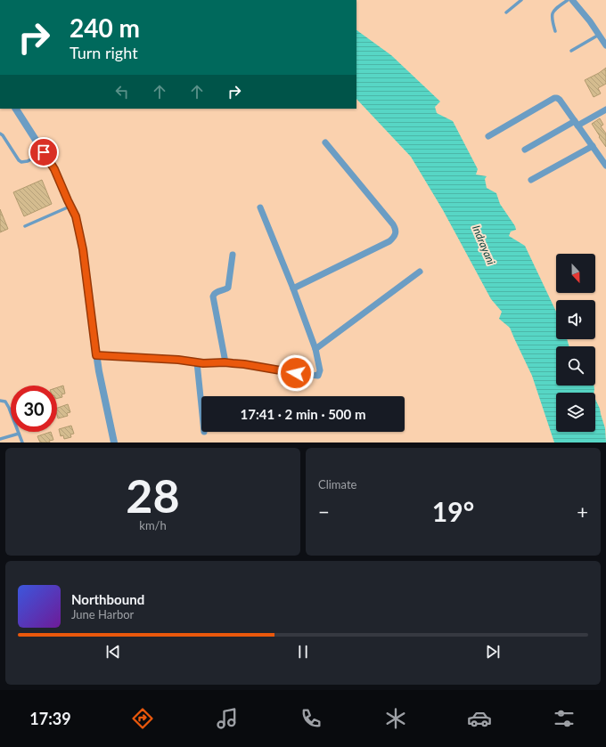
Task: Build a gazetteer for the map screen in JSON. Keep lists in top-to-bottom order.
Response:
{
  "water": ["Indrayani"],
  "north": "bottom",
  "page": {
    "turn": ["240 m", "Turn right"],
    "limit": "30",
    "trip": "17:41 · 2 min · 500 m",
    "tile": [
      ["28", "km/h"],
      "Climate"
    ],
    "heat": ["−", "19°", "+"],
    "song": ["Northbound", "June Harbor"],
    "tabs": "17:39"
  }
}
